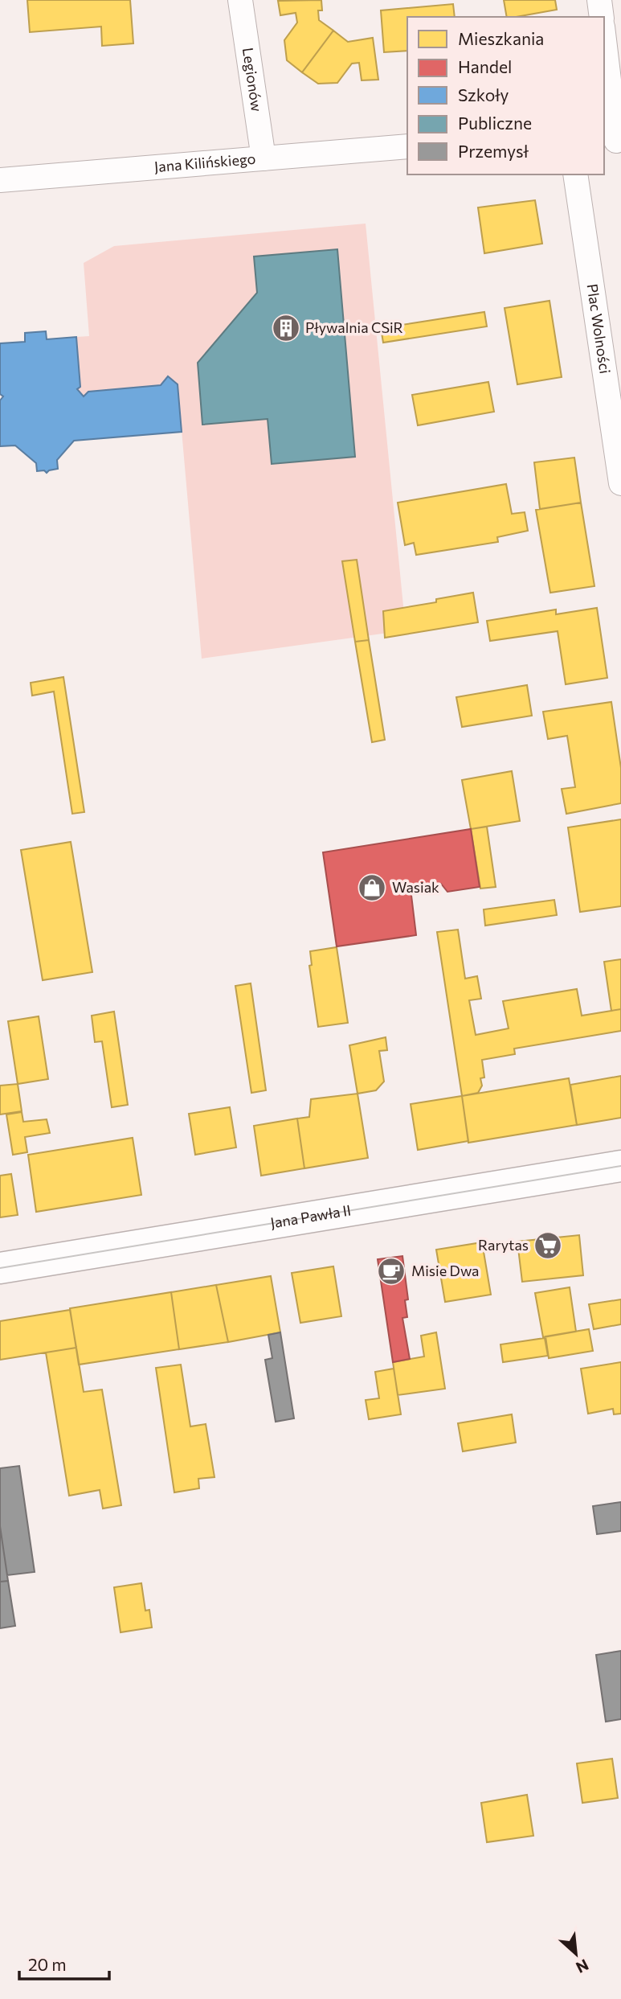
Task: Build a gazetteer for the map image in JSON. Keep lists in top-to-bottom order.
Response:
{
  "streets": {
    "main road": ["Jana Pawła II"],
    "street": ["Legionów", "Jana Kilińskiego", "Plac Wolności"]
  },
  "crossings": [
    ["Legionów", "Jana Kilińskiego"]
  ],
  "places": {
    "building": ["Pływalnia CSiR"],
    "shop": ["Wasiak"],
    "supermarket": ["Rarytas"],
    "cafe": ["Misie Dwa"]
  },
  "legend": [
    "Mieszkania",
    "Handel",
    "Szkoły",
    "Publiczne",
    "Przemysł"
  ],
  "scale_bar": "20 m",
  "north": "bottom right"
}
